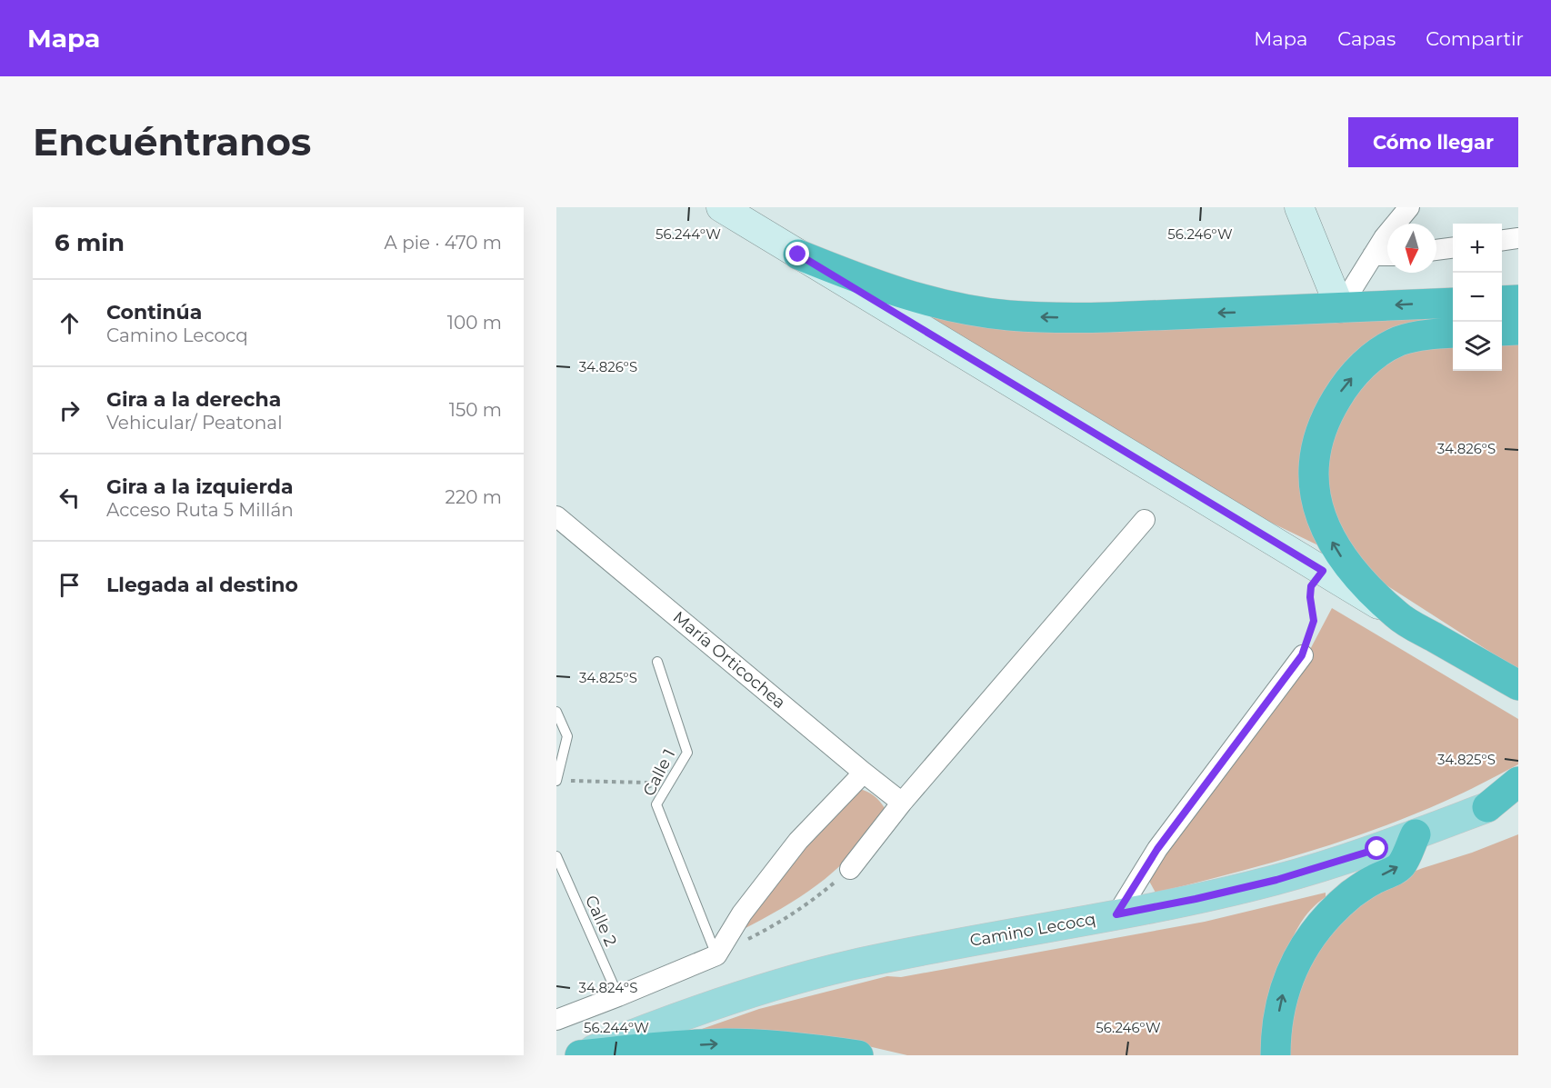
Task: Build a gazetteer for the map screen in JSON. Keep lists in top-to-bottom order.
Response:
{
  "streets": {
    "main road": ["Camino Lecocq"],
    "street": ["María Orticochea"],
    "lane": ["Calle 1", "Calle 2"]
  },
  "north": "bottom",
  "page": {
    "header": "Mapa",
    "nav": ["Mapa", "Capas", "Compartir"],
    "buttons": "Cómo llegar",
    "title": "Encuéntranos",
    "heading": ["6 min", "A pie · 470 m"],
    "map_buttons": ["+", "−"],
    "list": [
      ["Continúa", "Camino Lecocq", "100 m"],
      ["Gira a la derecha", "Vehicular/ Peatonal", "150 m"],
      ["Gira a la izquierda", "Acceso Ruta 5 Millán", "220 m"],
      "Llegada al destino"
    ]
  },
  "coordinates": [
    "56.244°W",
    "56.246°W",
    "34.826°S",
    "34.825°S",
    "34.824°S"
  ]
}
